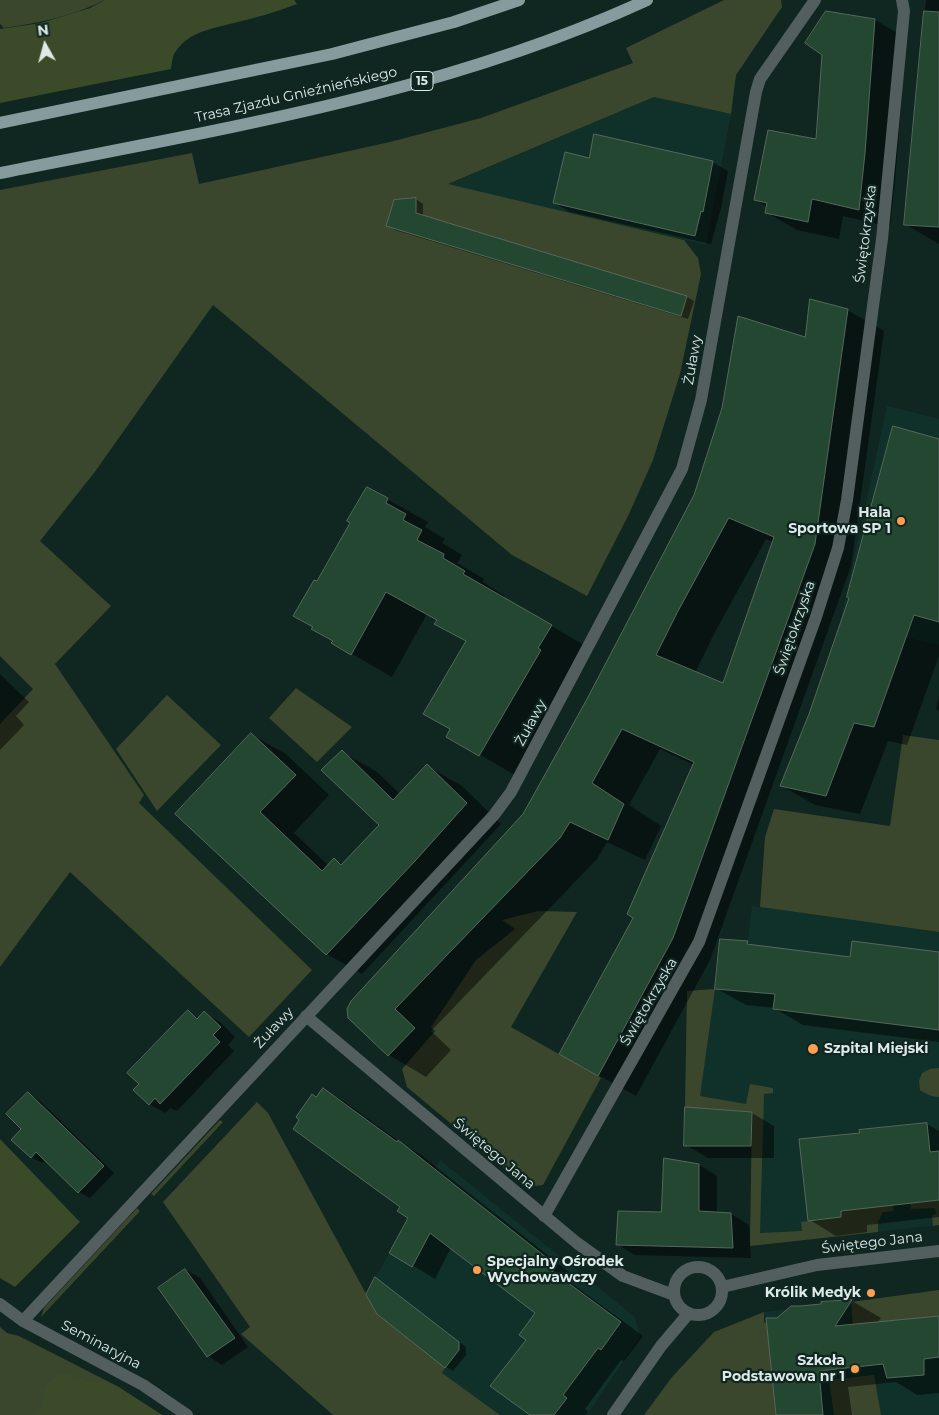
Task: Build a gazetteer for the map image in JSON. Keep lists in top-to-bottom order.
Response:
{
  "streets": {
    "main road": ["15", "Trasa Zjazdu Gnieźnieńskiego"],
    "street": [
      "Świętokrzyska",
      "Żuławy",
      "Świętego Jana",
      "Seminaryjna"
    ]
  },
  "crossings": [
    ["Świętokrzyska", "Świętego Jana"],
    ["Żuławy", "Świętego Jana"],
    ["Żuławy", "Seminaryjna"]
  ],
  "places": [
    "Hala Sportowa SP 1",
    "Szpital Miejski",
    "Specjalny Ośrodek Wychowawczy",
    "Królik Medyk",
    "Szkoła Podstawowa nr 1"
  ],
  "north": "top"
}
